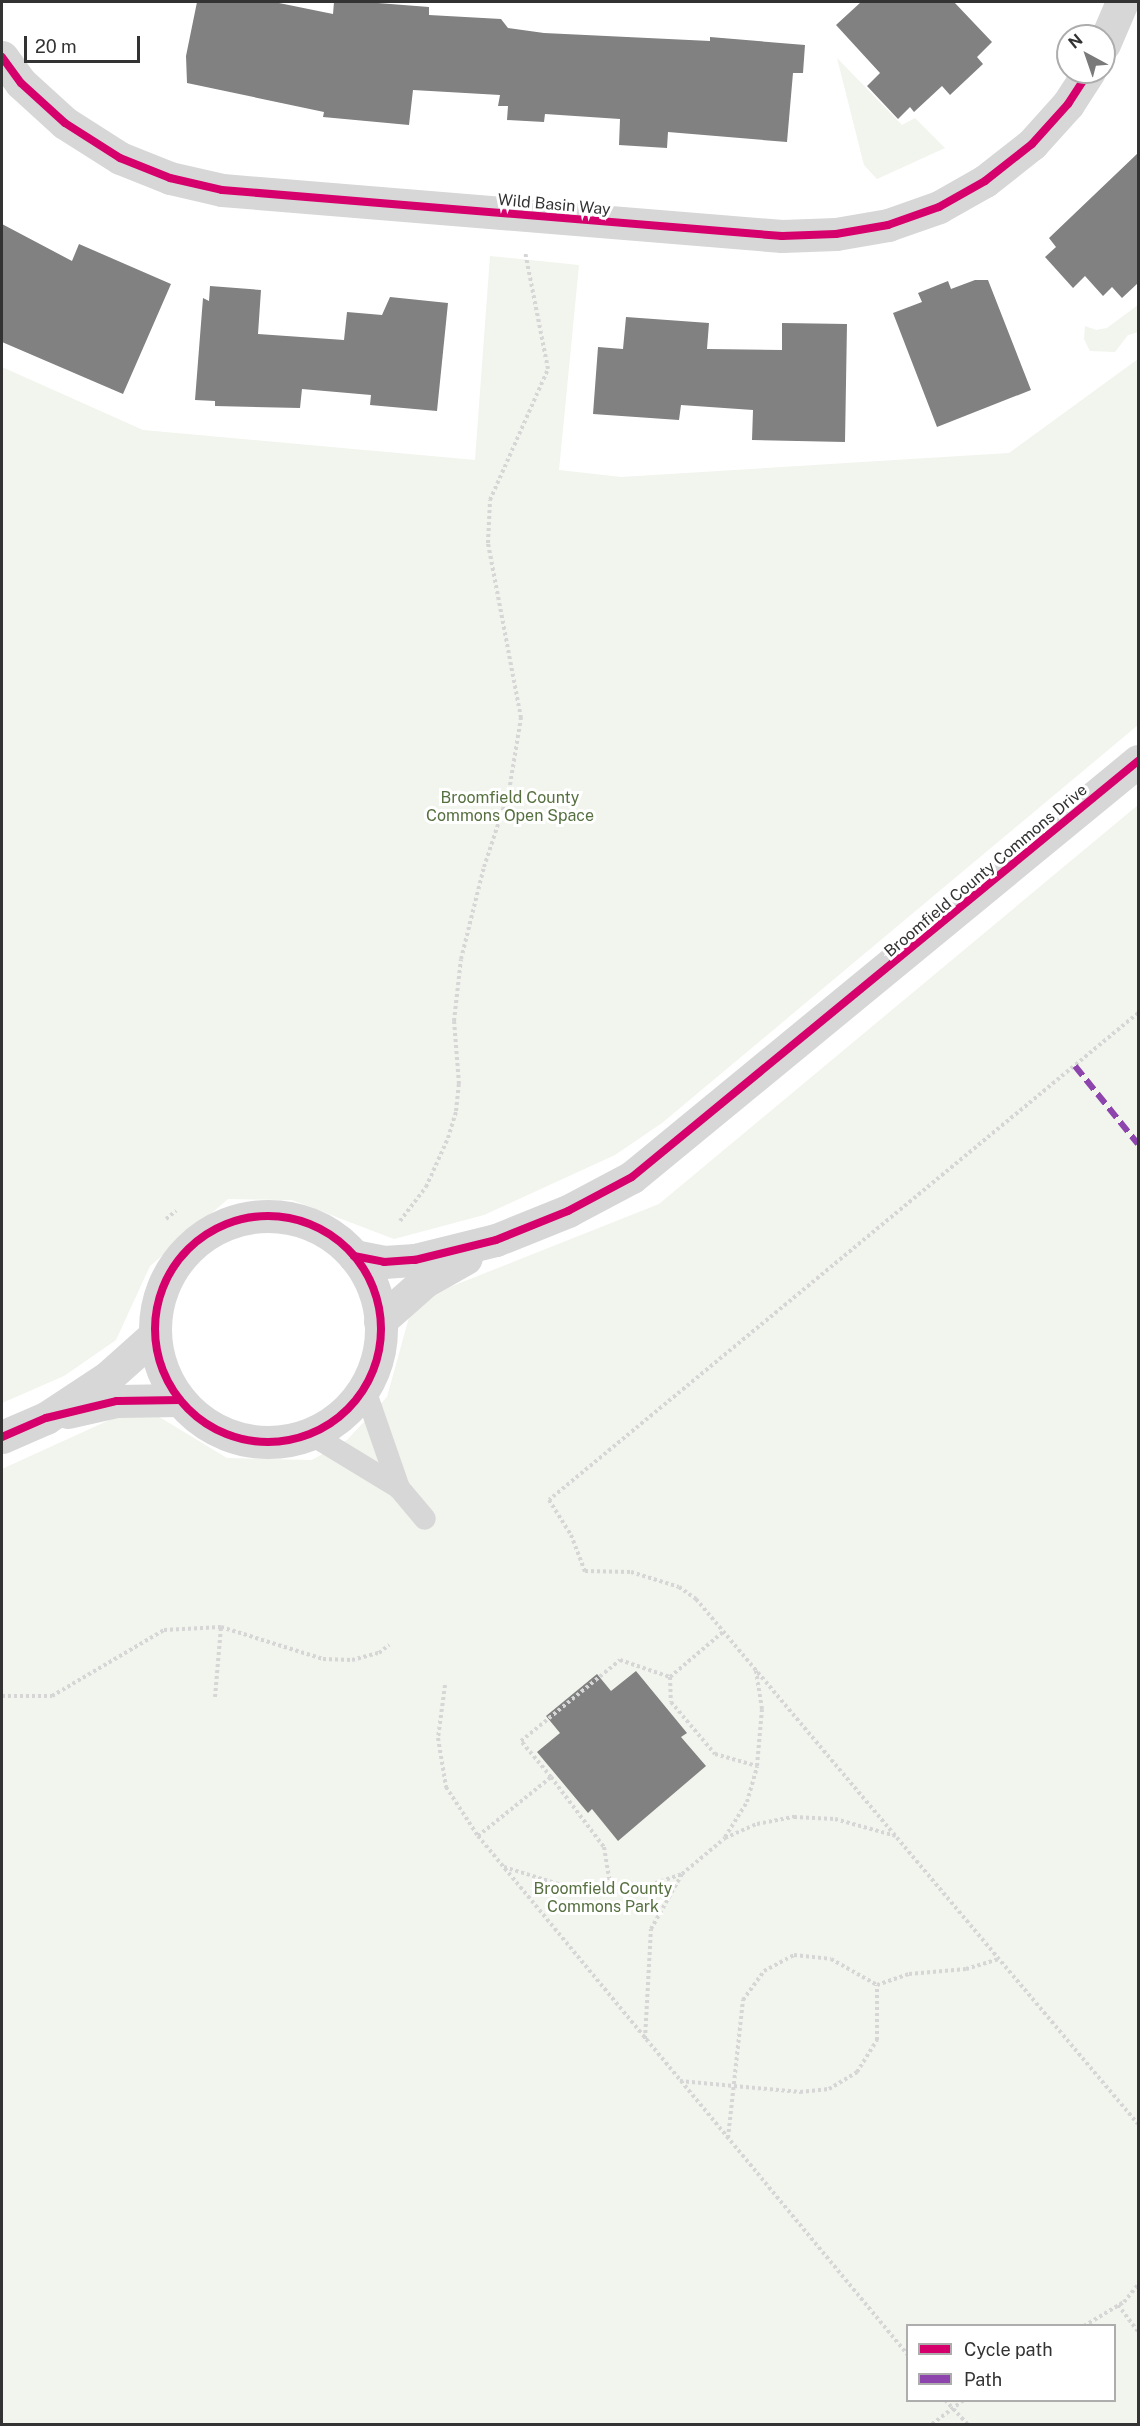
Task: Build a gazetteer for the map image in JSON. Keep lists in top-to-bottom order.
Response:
{
  "streets": {
    "street": ["Wild Basin Way", "Broomfield County Commons Drive"]
  },
  "parks": ["Broomfield County Commons Open Space", "Broomfield County Commons Park"],
  "legend": ["Cycle path", "Path"],
  "scale_bar": "20 m",
  "north": "top left"
}
